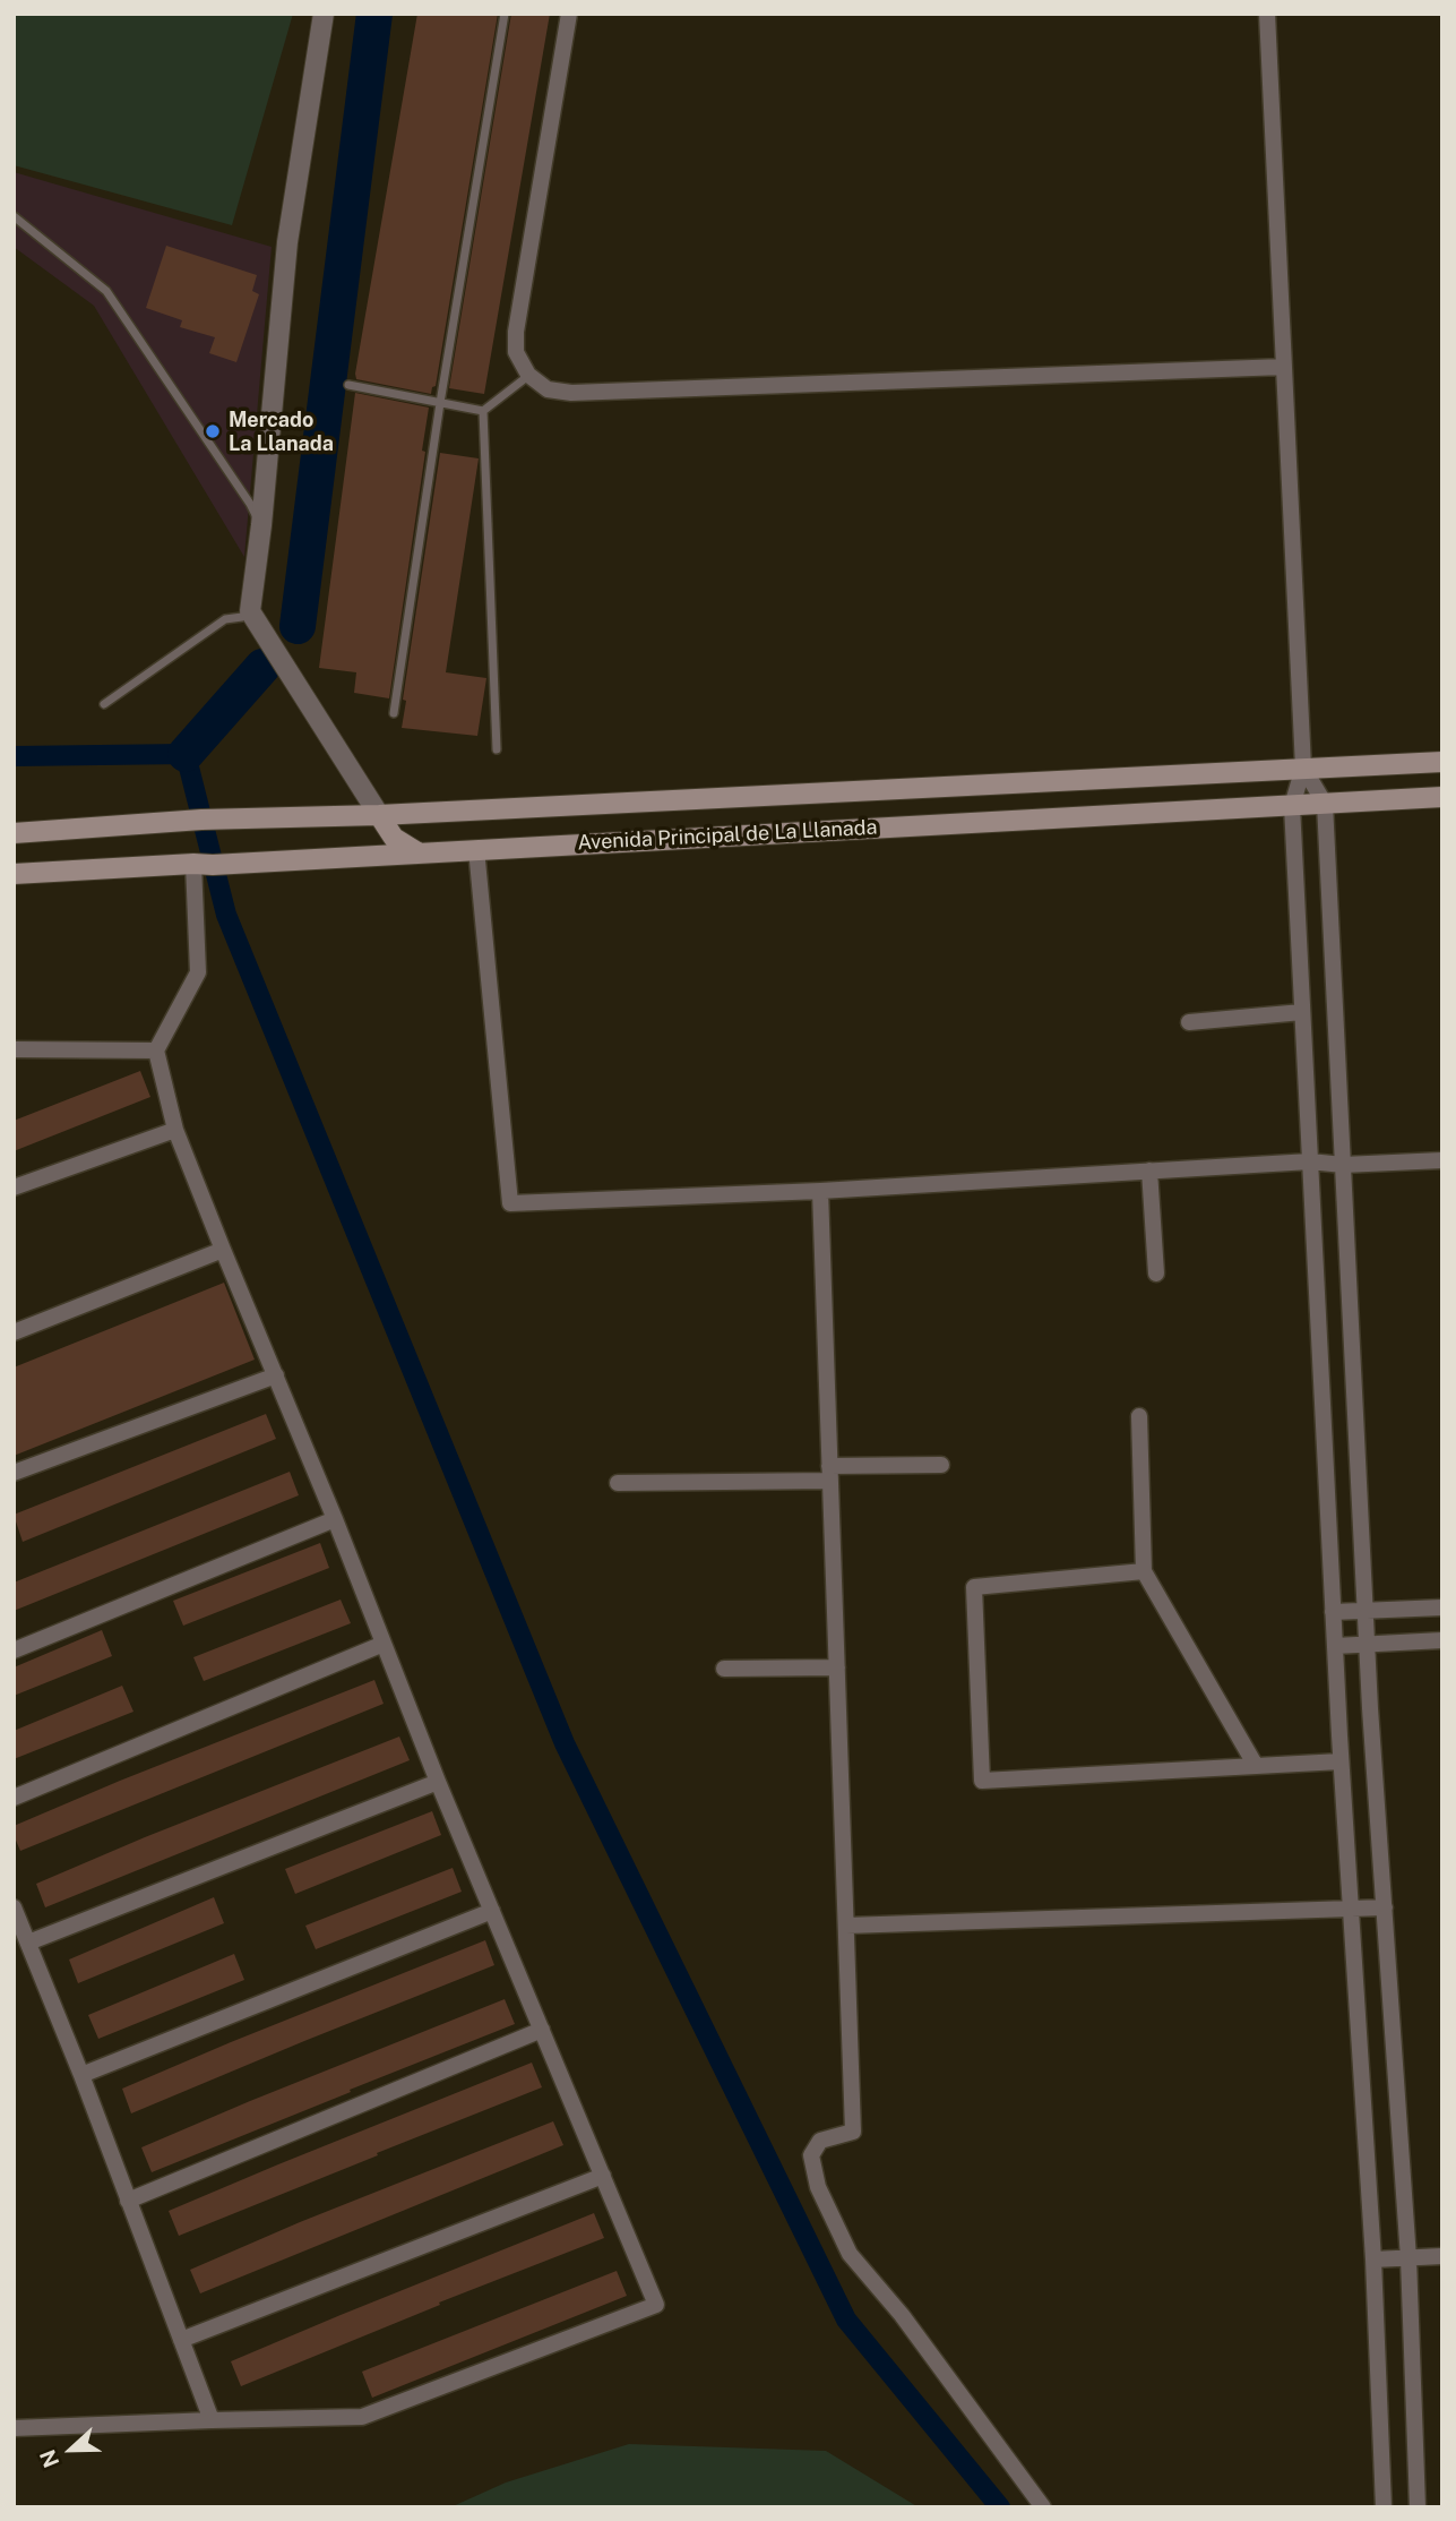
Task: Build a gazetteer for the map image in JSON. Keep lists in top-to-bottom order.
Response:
{
  "streets": {
    "main road": ["Avenida Principal de La Llanada"]
  },
  "places": ["Mercado La Llanada"],
  "north": "left"
}
